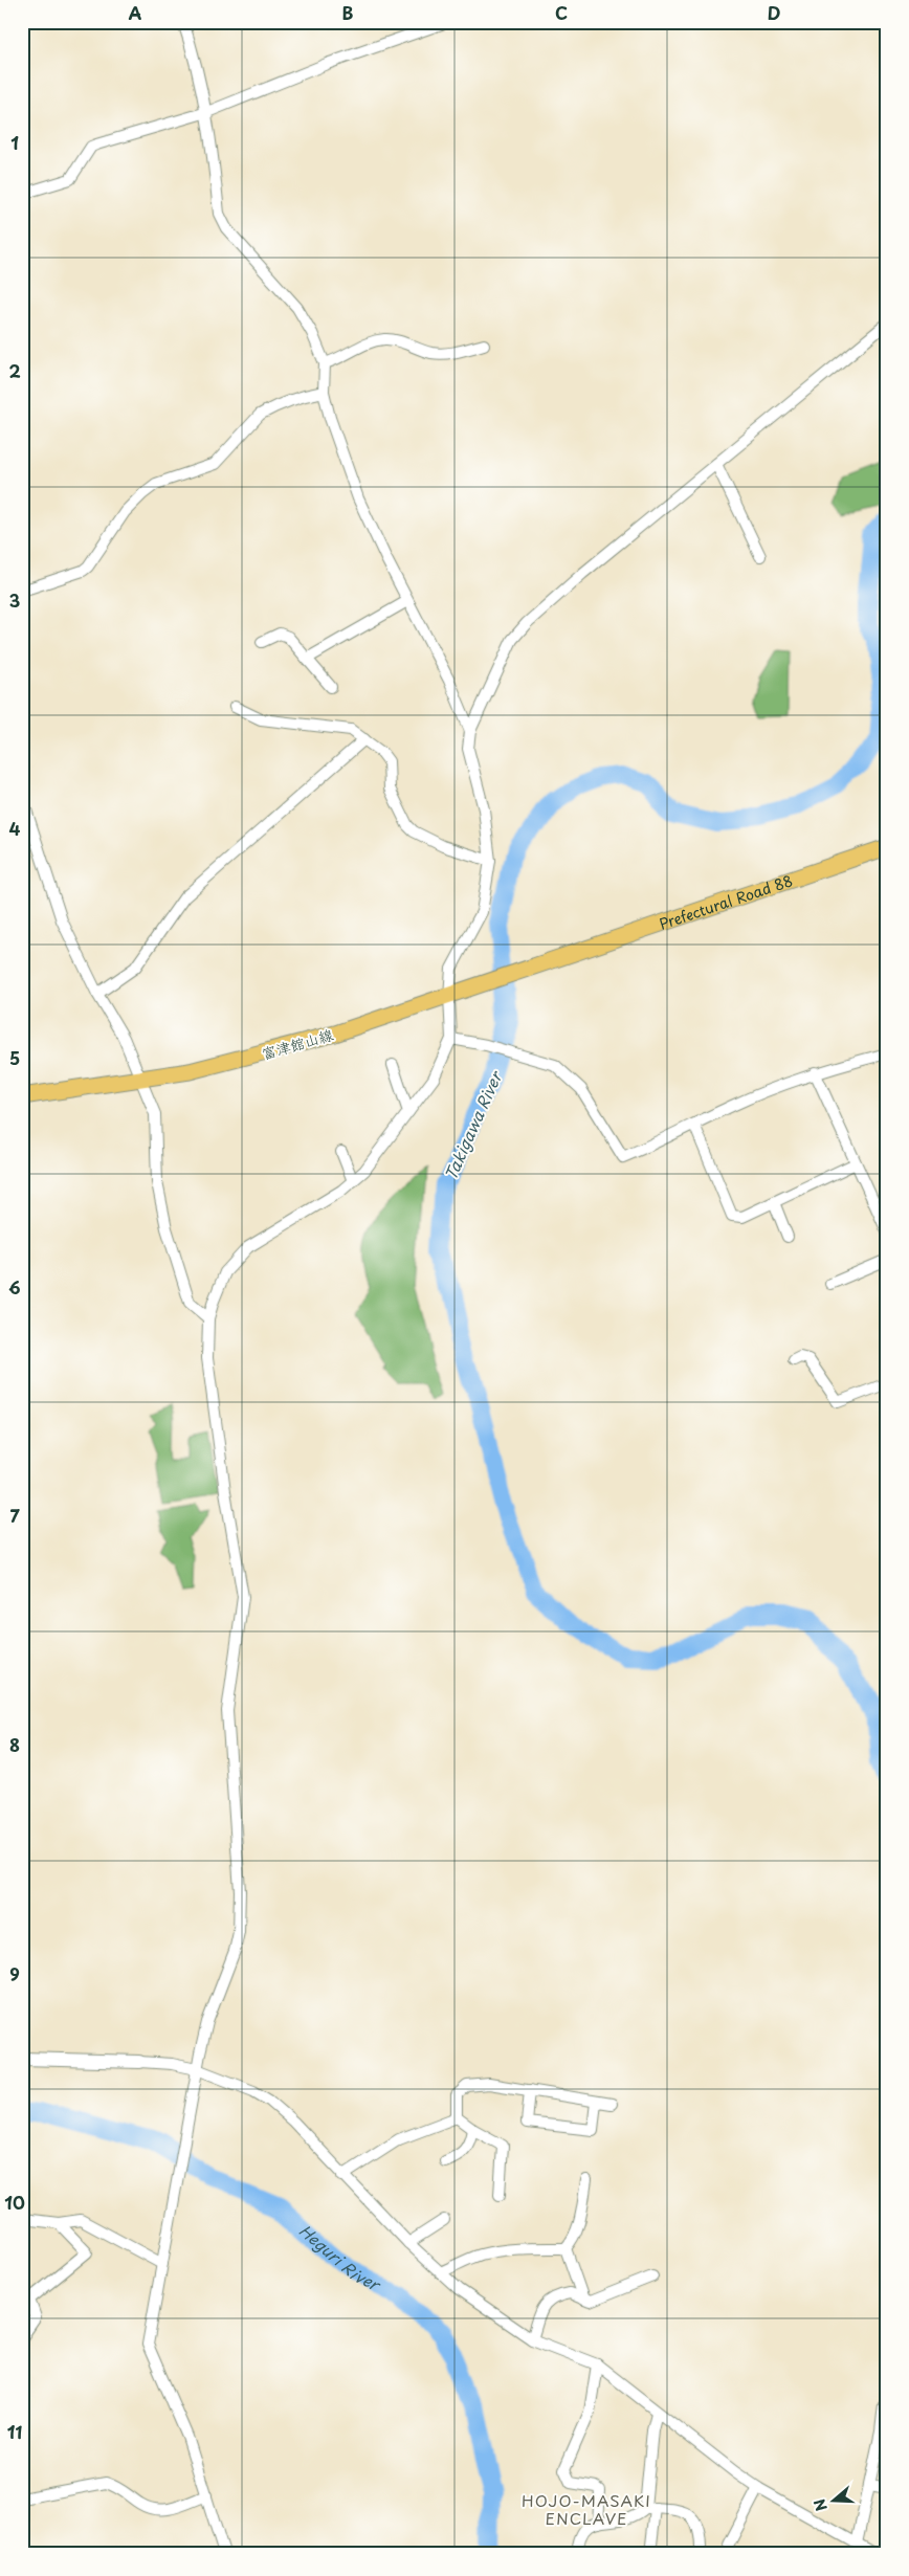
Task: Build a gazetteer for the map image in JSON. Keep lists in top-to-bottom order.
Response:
{
  "streets": {
    "main road": ["Prefectural Road 88", "富津館山線"]
  },
  "crossings": [
    ["Prefectural Road 88", "富津館山線"]
  ],
  "districts": ["HOJO-MASAKI ENCLAVE"],
  "water": ["Takigawa River", "Heguri River"],
  "north": "left",
  "grid": {
    "columns": [
      "A",
      "B",
      "C",
      "D"
    ],
    "rows": [
      "1",
      "2",
      "3",
      "4",
      "5",
      "6",
      "7",
      "8",
      "9",
      "10",
      "11"
    ]
  }
}
